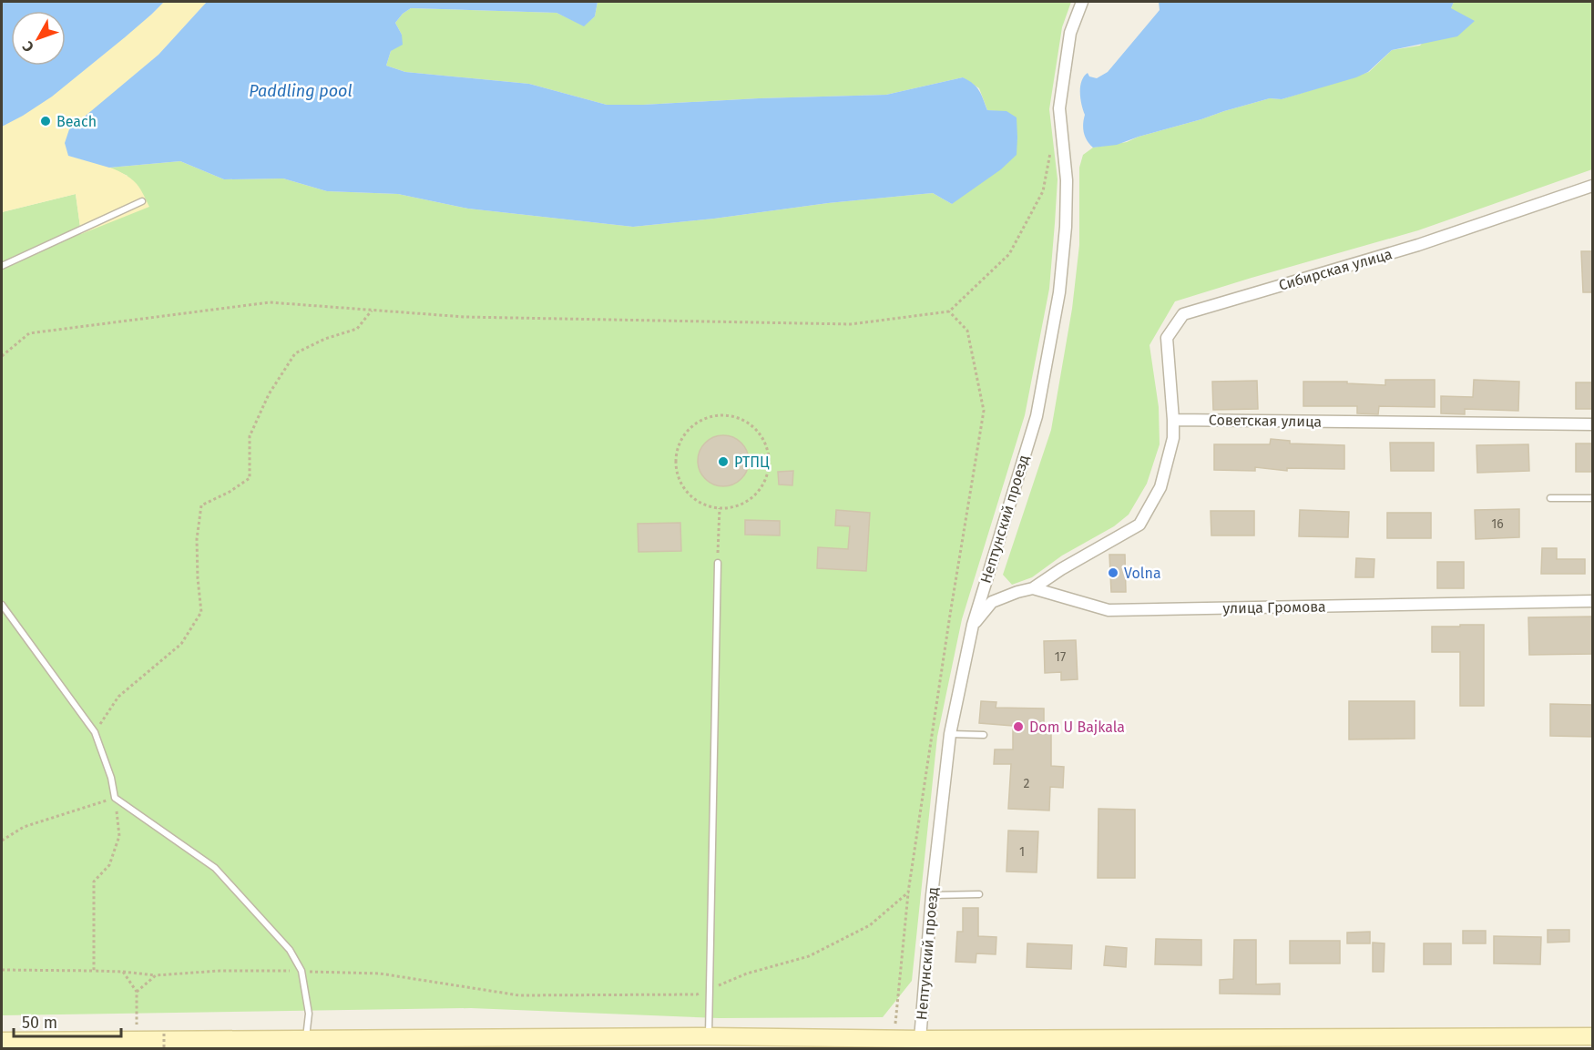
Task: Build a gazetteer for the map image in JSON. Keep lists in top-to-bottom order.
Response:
{
  "streets": {
    "street": [
      "Сибирская улица",
      "Советская улица",
      "Нептунский проезд",
      "улица Громова"
    ]
  },
  "crossings": [
    ["Сибирская улица", "Советская улица"]
  ],
  "water": ["Paddling pool"],
  "places": [
    "Beach",
    "РТПЦ",
    "Volna",
    "Dom U Bajkala"
  ],
  "house_numbers": [
    "16",
    "17",
    "2",
    "1"
  ],
  "scale_bar": "50 m",
  "north": "bottom left"
}
